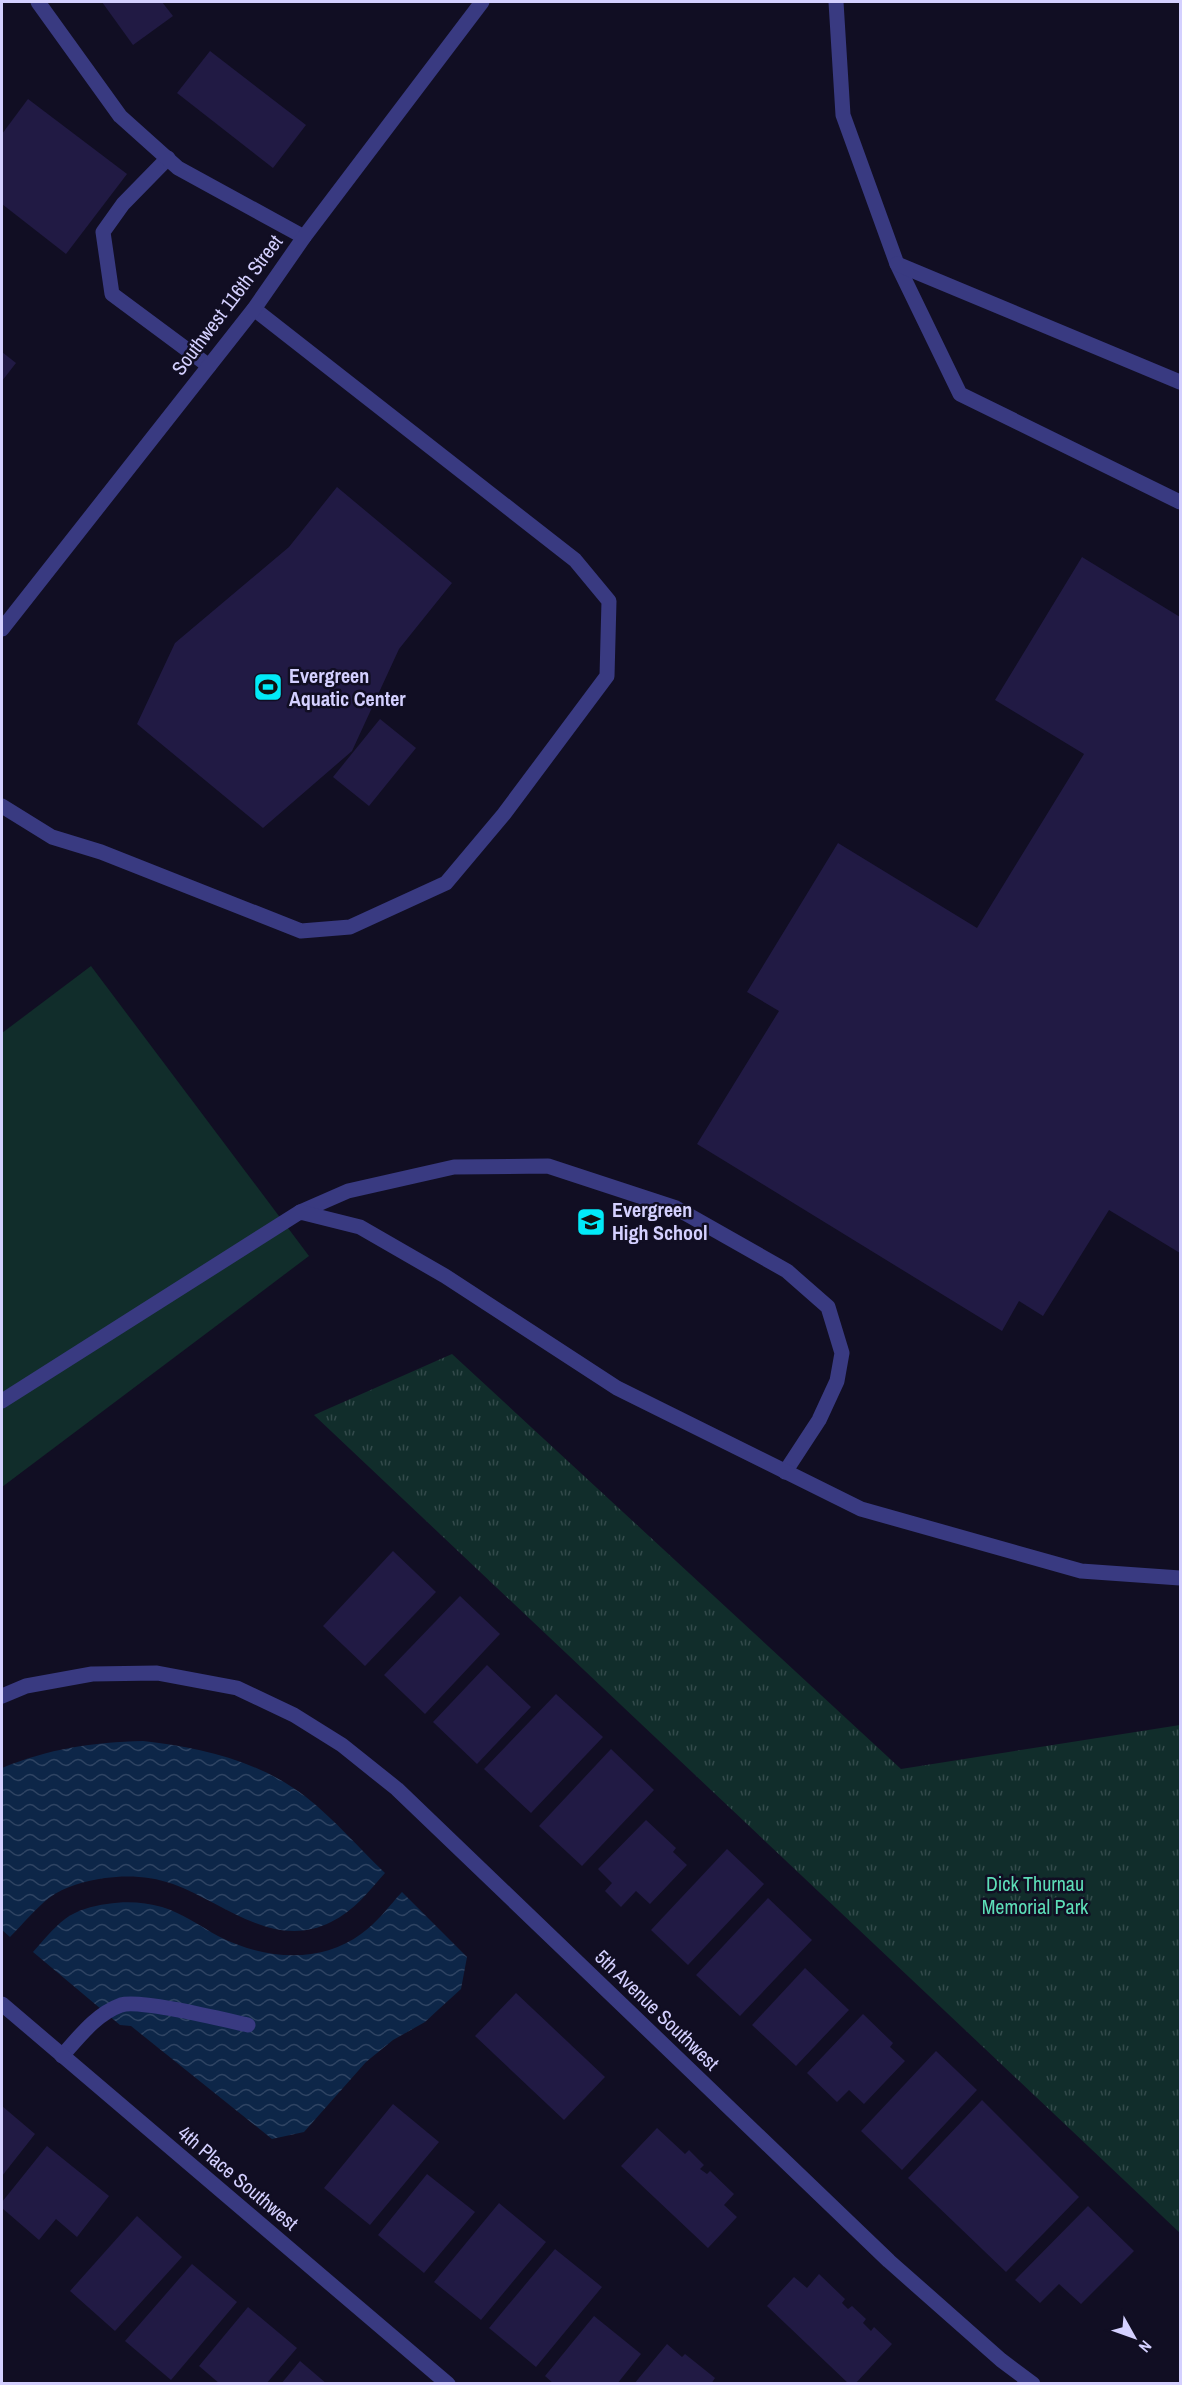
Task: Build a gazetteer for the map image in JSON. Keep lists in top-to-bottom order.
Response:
{
  "streets": {
    "street": ["Southwest 116th Street", "5th Avenue Southwest", "4th Place Southwest"]
  },
  "parks": ["Dick Thurnau Memorial Park"],
  "places": {
    "sports": ["Evergreen Aquatic Center"],
    "school or university": ["Evergreen High School"]
  },
  "north": "bottom right"
}
